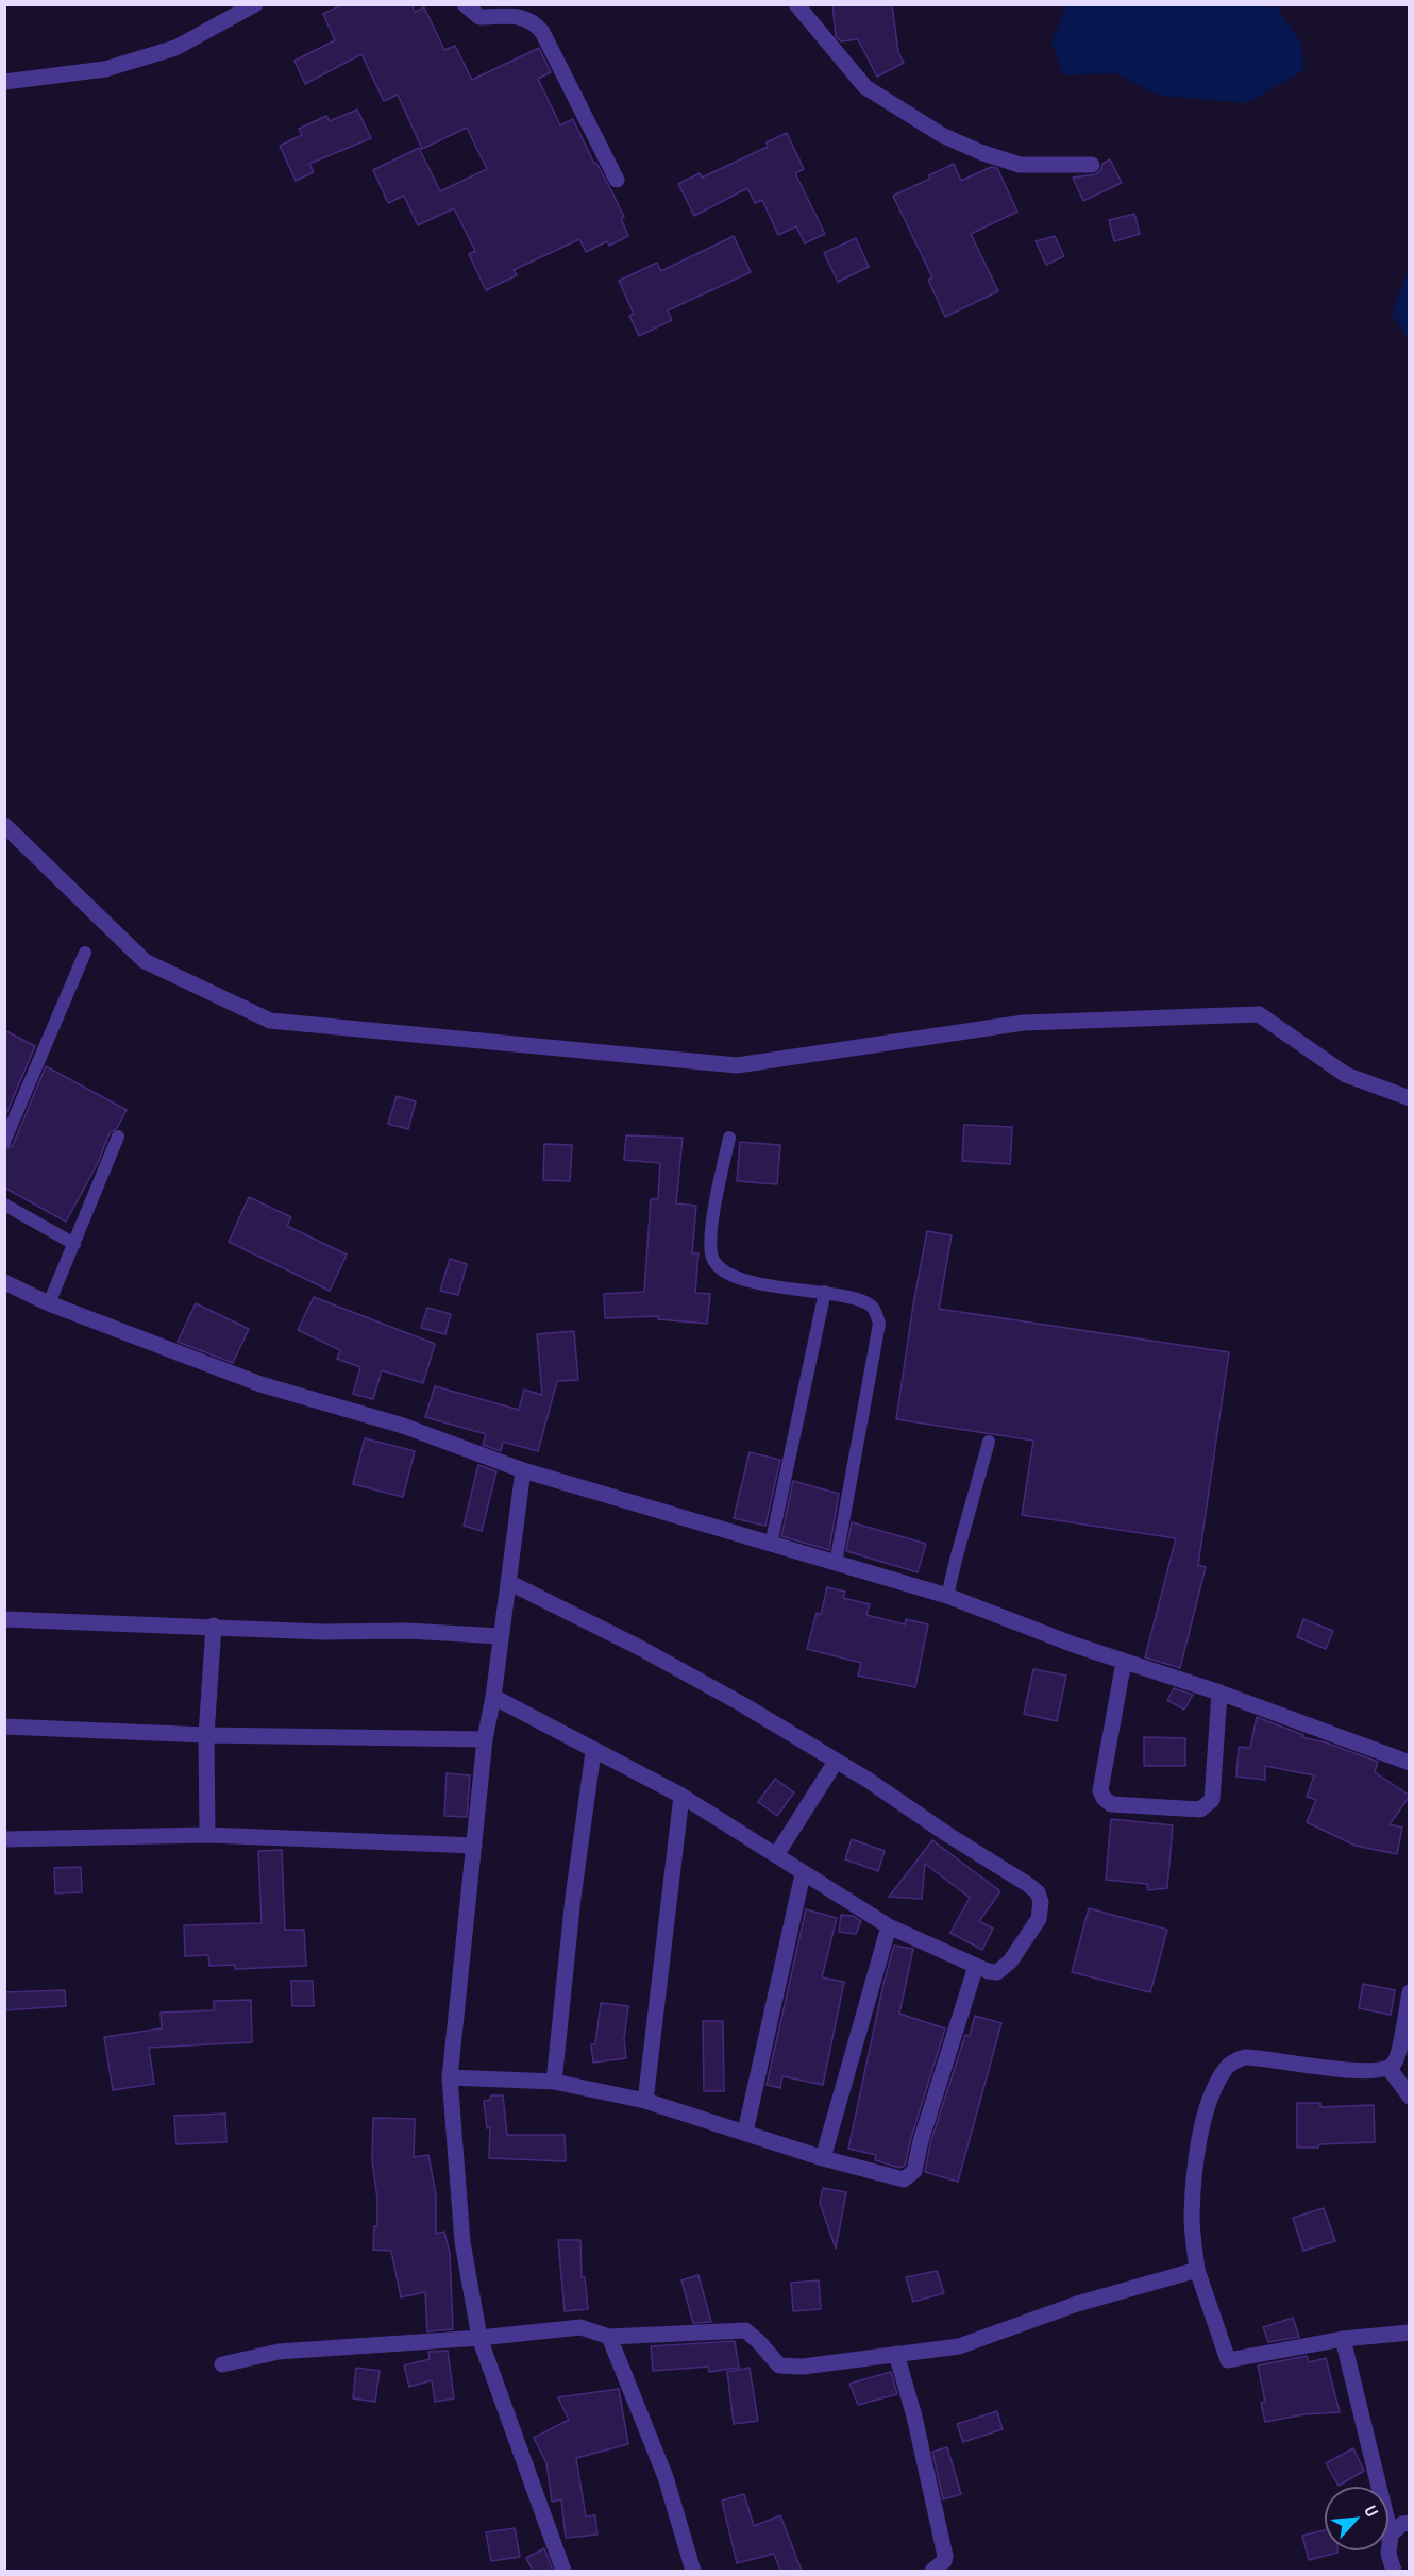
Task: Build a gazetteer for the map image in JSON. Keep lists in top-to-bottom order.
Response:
{
  "north": "top right"
}
